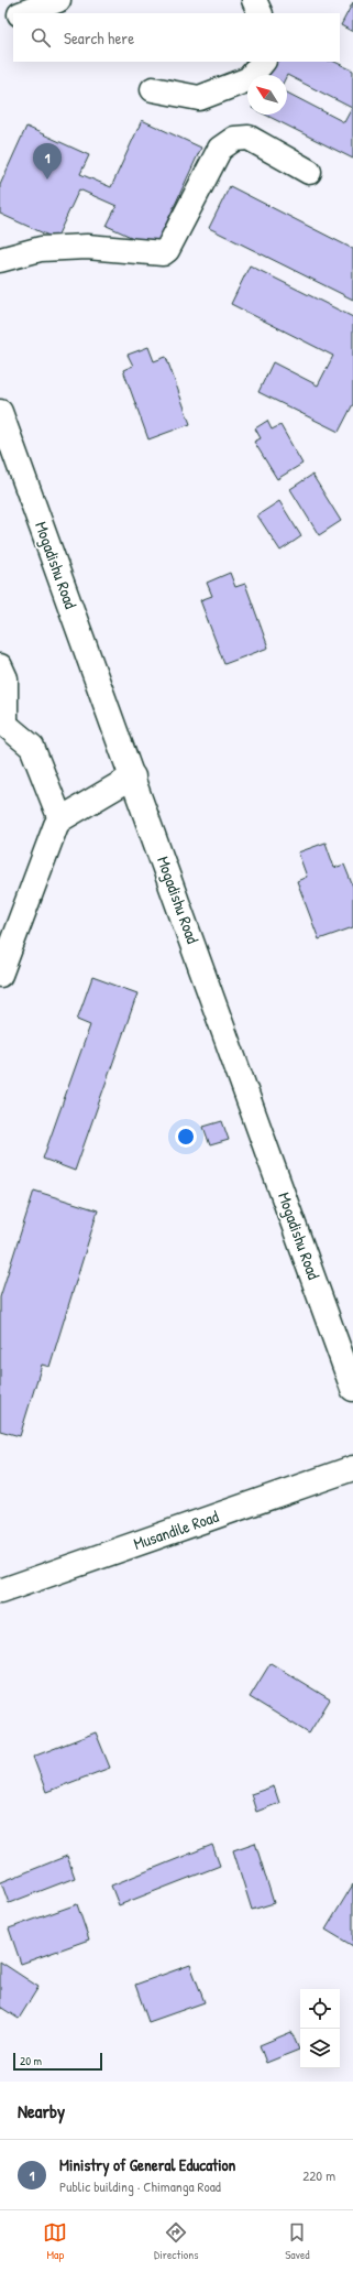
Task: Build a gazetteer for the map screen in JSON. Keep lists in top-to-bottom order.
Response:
{
  "streets": {
    "street": ["Mogadishu Road", "Musandile Road"]
  },
  "scale_bar": "20 m",
  "north": "top left",
  "page": {
    "search": "Search here",
    "pins": "1",
    "scale": "20 m",
    "heading": "Nearby",
    "list": [
      {
        "mark": "1",
        "name": "Ministry of General Education",
        "note": "Public building · Chimanga Road",
        "value": "220 m"
      }
    ],
    "nav": ["Map", "Directions", "Saved"]
  }
}
